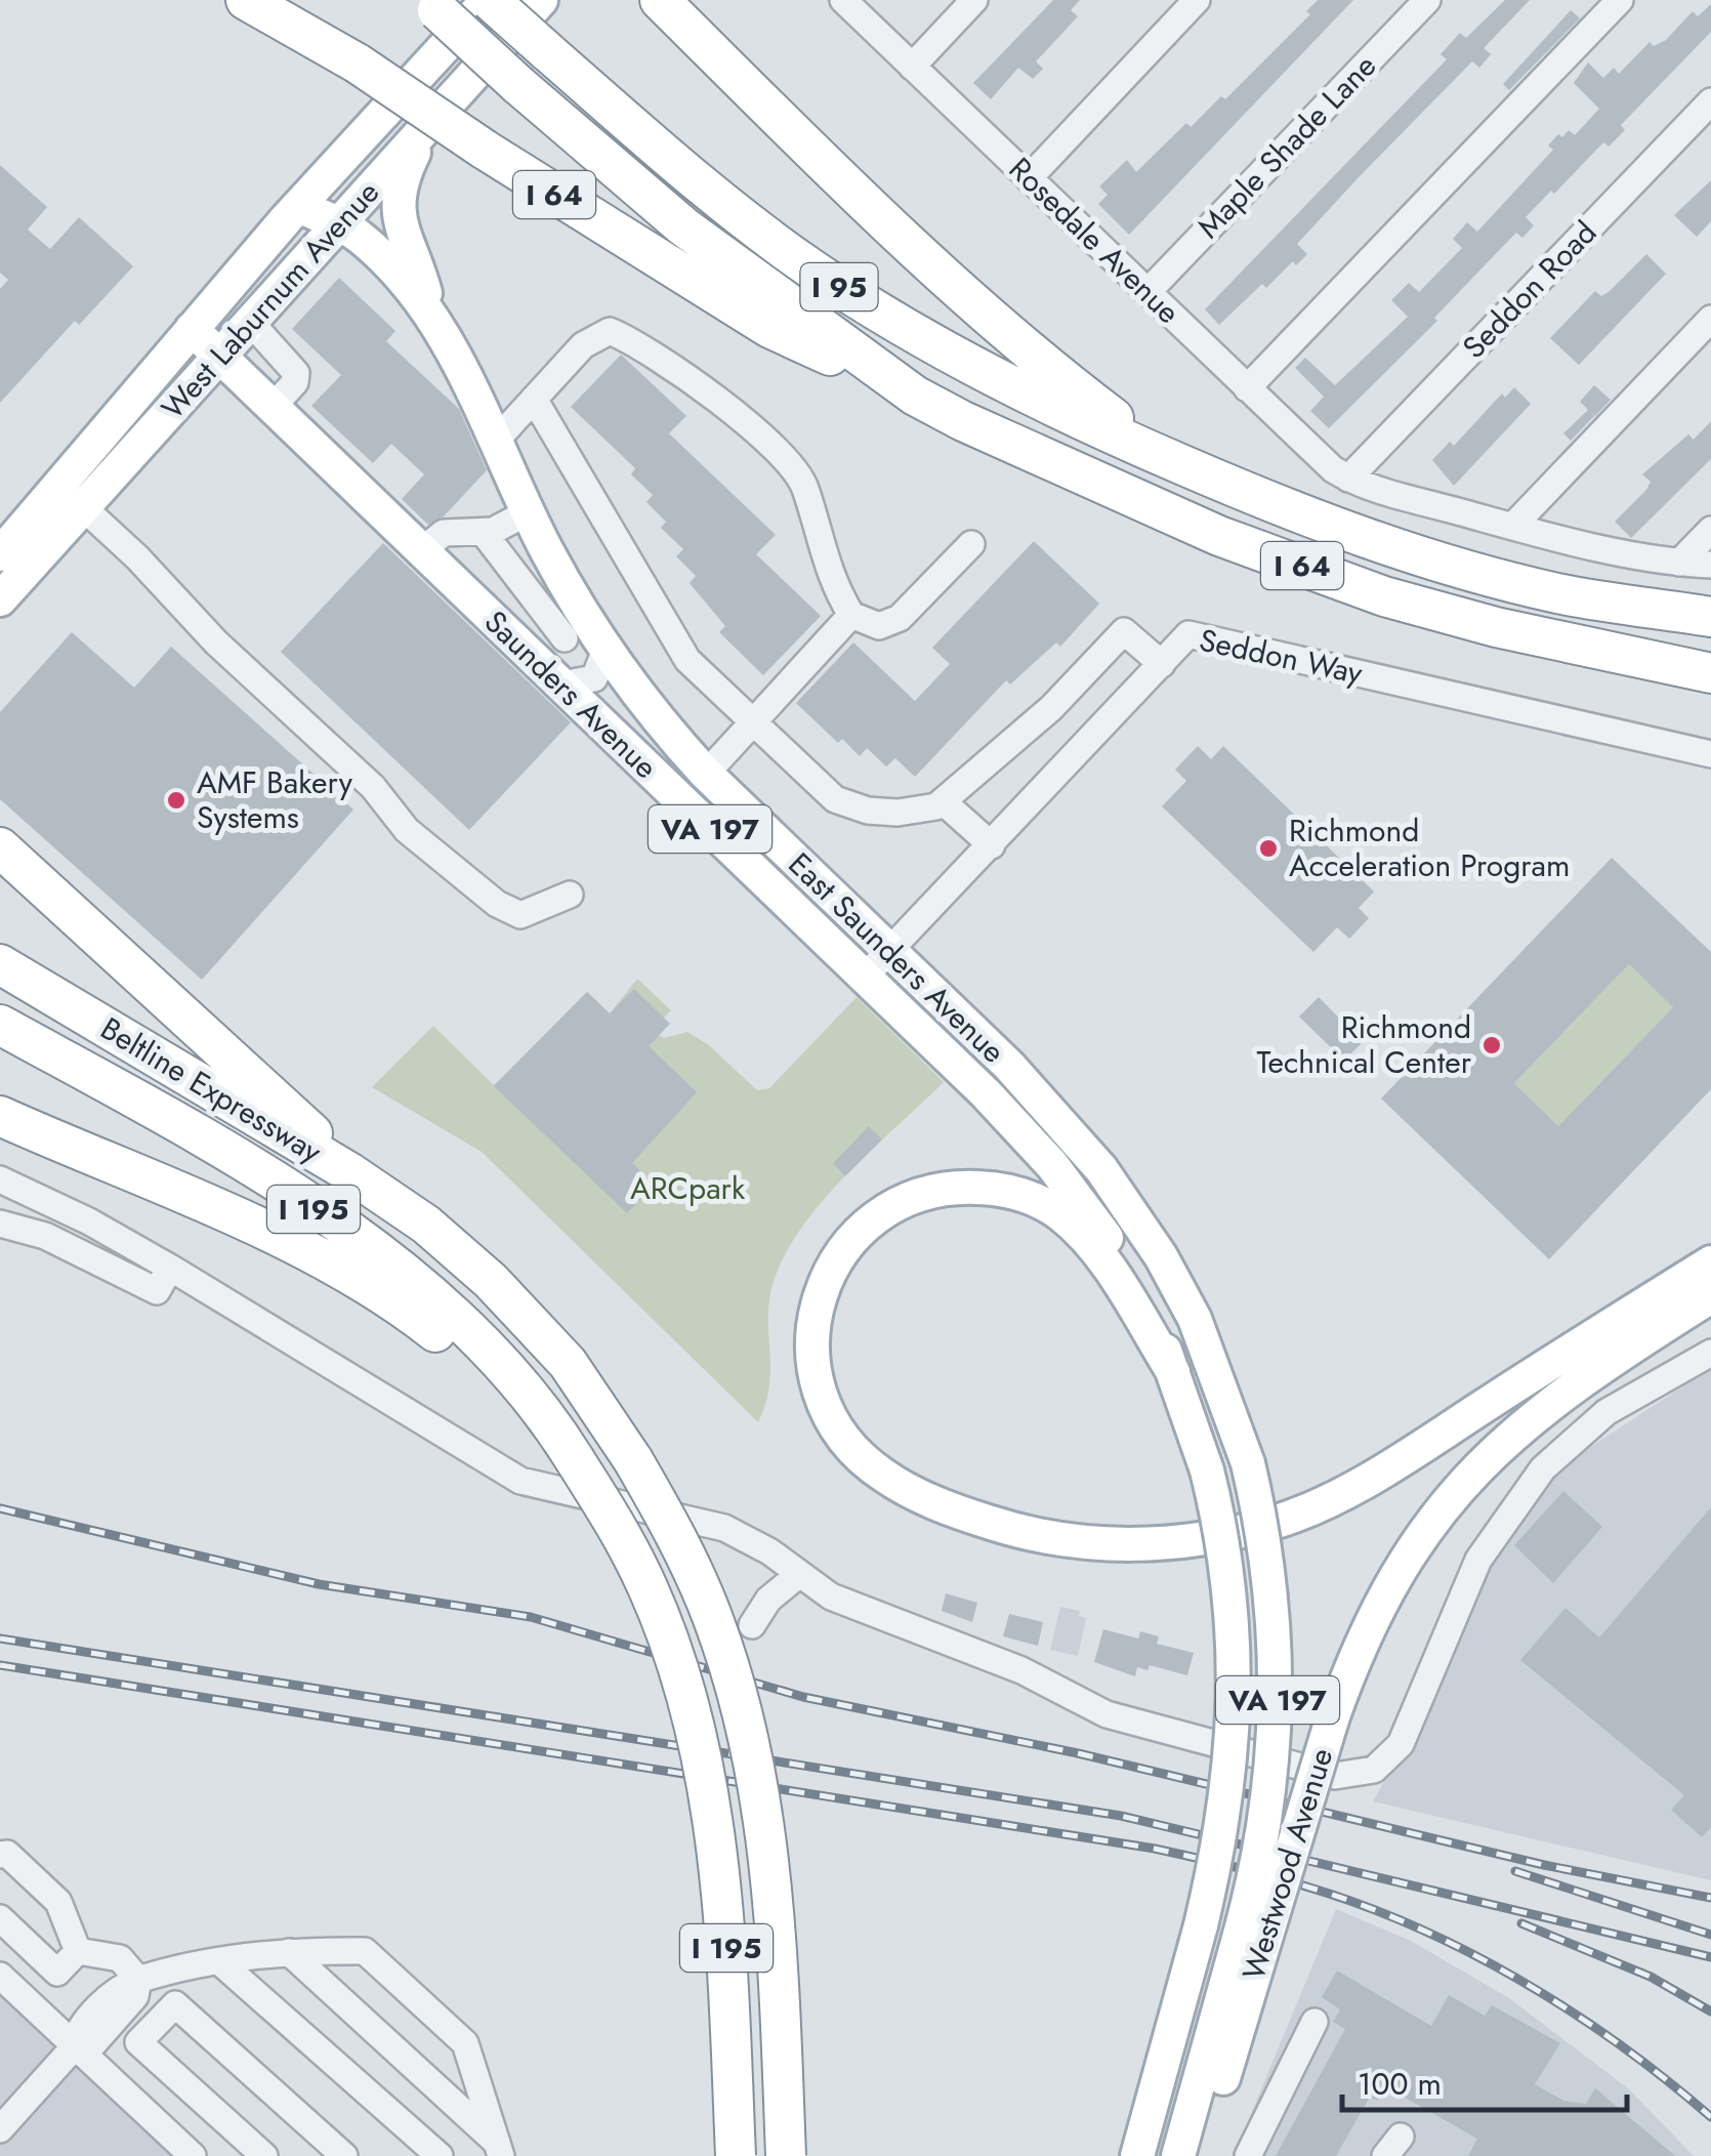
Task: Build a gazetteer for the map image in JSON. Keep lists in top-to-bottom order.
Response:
{
  "streets": {
    "highway": [
      "I 64",
      "I 95",
      "Beltline Expressway",
      "I 195"
    ],
    "main road": [
      "West Laburnum Avenue",
      "Saunders Avenue",
      "VA 197",
      "East Saunders Avenue",
      "Westwood Avenue"
    ],
    "street": [
      "Maple Shade Lane",
      "Rosedale Avenue",
      "Seddon Road",
      "Seddon Way"
    ]
  },
  "crossings": [
    ["Maple Shade Lane", "Rosedale Avenue"],
    ["I 64", "I 95"],
    ["Rosedale Avenue", "Seddon Road"],
    ["I 95", "West Laburnum Avenue"],
    ["West Laburnum Avenue", "Saunders Avenue"],
    ["West Laburnum Avenue", "VA 197"],
    ["West Laburnum Avenue", "East Saunders Avenue"],
    ["Seddon Way", "Saunders Avenue"],
    ["Seddon Way", "East Saunders Avenue"],
    ["Saunders Avenue", "Westwood Avenue"],
    ["VA 197", "East Saunders Avenue"],
    ["East Saunders Avenue", "Westwood Avenue"]
  ],
  "parks": ["ARCpark"],
  "places": ["AMF Bakery Systems", "Richmond Acceleration Program", "Richmond Technical Center"],
  "scale_bar": "100 m"
}
